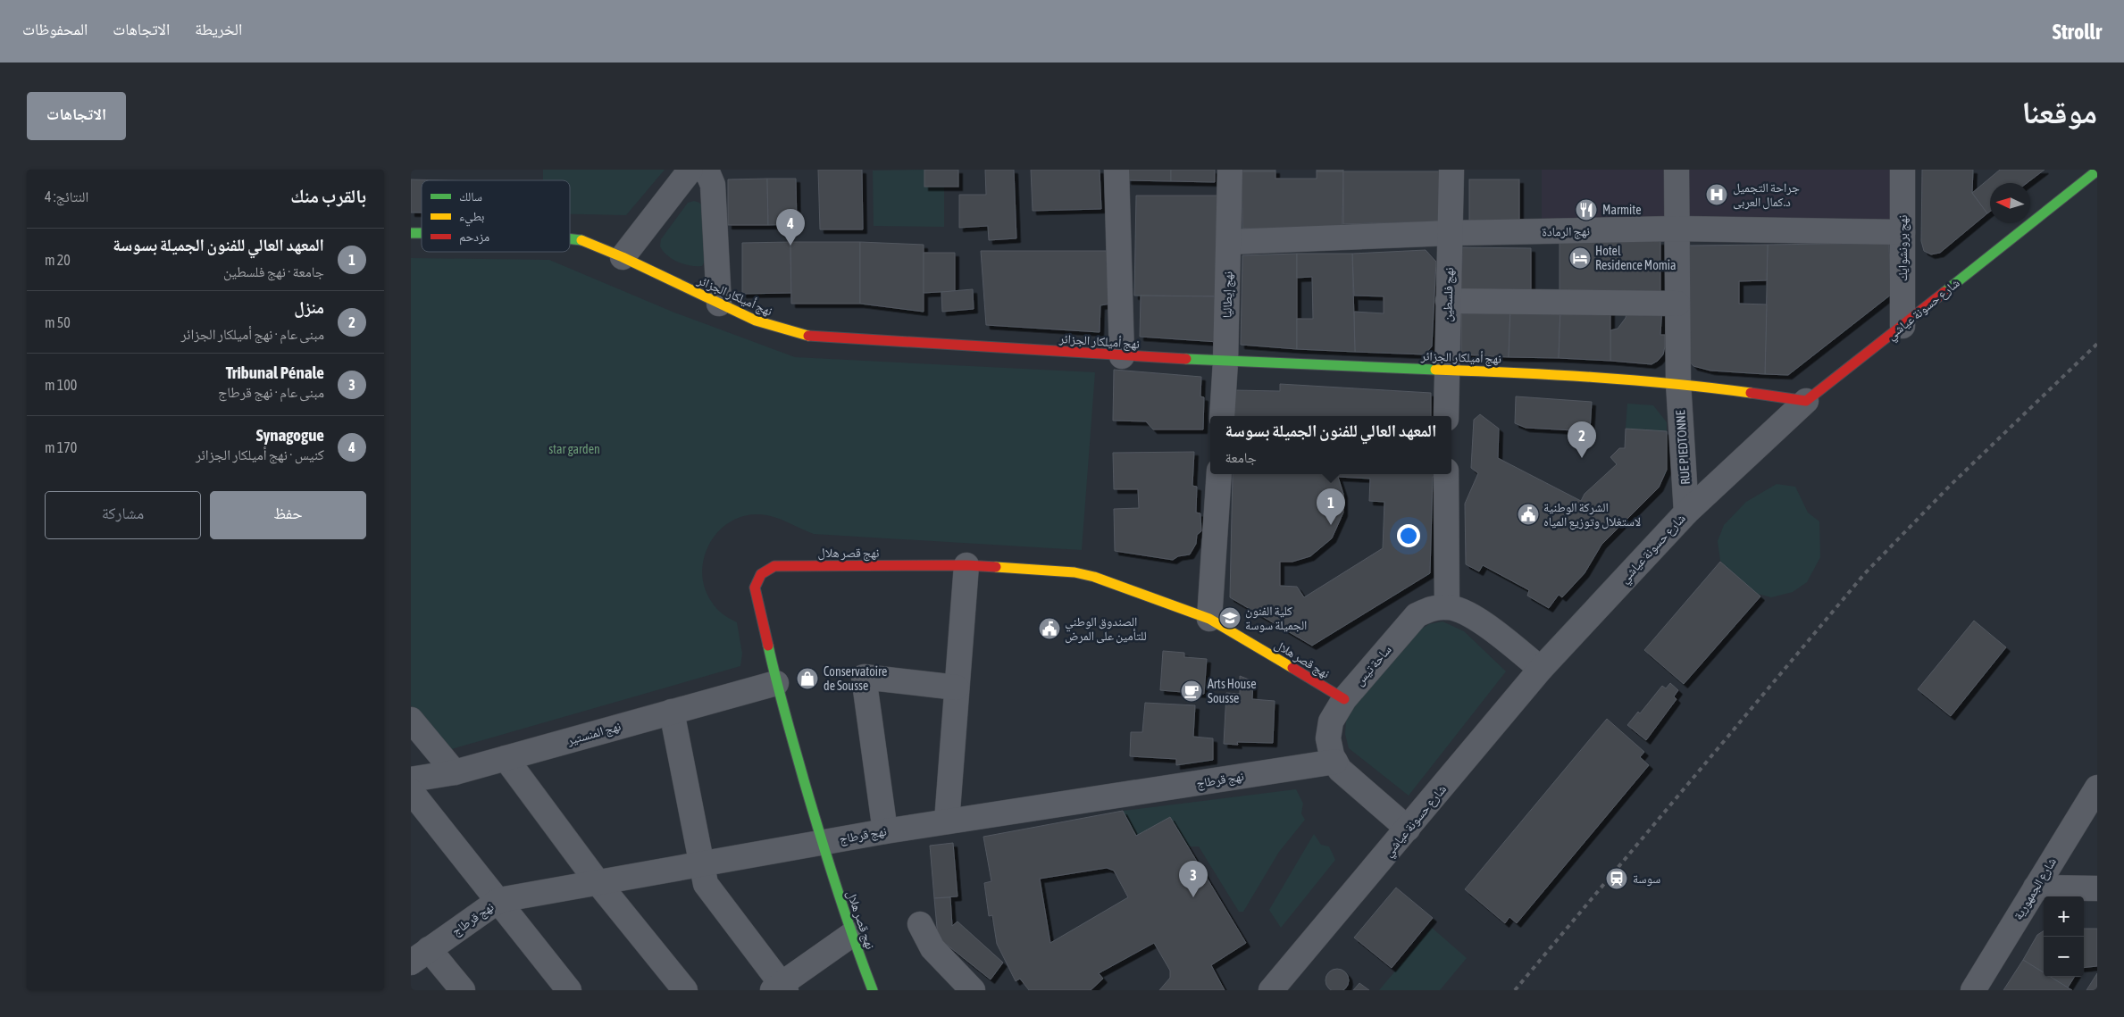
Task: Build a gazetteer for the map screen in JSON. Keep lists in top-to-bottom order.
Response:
{
  "streets": {
    "main road": ["نهج أميلكار الجزائر", "شارع حسونة عياشي", "نهج قصر هلال"],
    "street": [
      "نهج الرمادة",
      "نهج برونشوايك",
      "نهج إيطاليا",
      "نهج فلسطين",
      "RUE PIEDTONNE",
      "ساحة تيس",
      "نهج المنستير",
      "نهج قرطاج",
      "شارع الجمهورية"
    ]
  },
  "crossings": [
    ["نهج الرمادة", "نهج برونشوايك"],
    ["نهج الرمادة", "نهج إيطاليا"],
    ["نهج الرمادة", "نهج فلسطين"],
    ["نهج الرمادة", "RUE PIEDTONNE"],
    ["نهج برونشوايك", "شارع حسونة عياشي"],
    ["نهج إيطاليا", "نهج أميلكار الجزائر"],
    ["نهج فلسطين", "نهج أميلكار الجزائر"],
    ["نهج أميلكار الجزائر", "شارع حسونة عياشي"],
    ["نهج أميلكار الجزائر", "RUE PIEDTONNE"],
    ["شارع حسونة عياشي", "RUE PIEDTONNE"],
    ["شارع حسونة عياشي", "ساحة تيس"],
    ["نهج قصر هلال", "ساحة تيس"],
    ["نهج قصر هلال", "نهج المنستير"],
    ["نهج قصر هلال", "نهج قرطاج"],
    ["ساحة تيس", "نهج قرطاج"]
  ],
  "parks": ["star garden"],
  "places": {
    "hospital": ["جراحة التجميل د.كمال العربى"],
    "restaurant": ["Marmite"],
    "hotel": ["Hotel Residence Momia"],
    "public building": ["الشركة الوطنية لاستغلال وتوزيع المياه", "الصندوق الوطني للتأمين على المرض"],
    "school or university": ["كلية الفنون الجميلة سوسة"],
    "shop": ["Conservatoire de Sousse"],
    "cafe": ["Arts House Sousse"],
    "station": ["سوسة"]
  },
  "legend": ["سالك", "بطيء", "مزدحم"],
  "north": "left",
  "page": {
    "header": "Strollr",
    "nav": ["الخريطة", "الاتجاهات", "المحفوظات"],
    "title": "موقعنا",
    "buttons": [
      "الاتجاهات",
      ["حفظ", "مشاركة"]
    ],
    "heading": ["بالقرب منك", "النتائج: 4"],
    "pins": [
      "4",
      "2",
      "1",
      "3"
    ],
    "list": [
      {
        "mark": "1",
        "name": "المعهد العالي للفنون الجميلة بسوسة",
        "note": "جامعة · نهج فلسطين",
        "value": "20 m"
      },
      {
        "mark": "2",
        "name": "منزل",
        "note": "مبنى عام · نهج أميلكار الجزائر",
        "value": "50 m"
      },
      {
        "mark": "3",
        "name": "Tribunal Pénale",
        "note": "مبنى عام · نهج قرطاج",
        "value": "100 m"
      },
      {
        "mark": "4",
        "name": "Synagogue",
        "note": "كنيس · نهج أميلكار الجزائر",
        "value": "170 m"
      }
    ],
    "popup": ["المعهد العالي للفنون الجميلة بسوسة", "جامعة"],
    "map_buttons": ["+", "−"]
  }
}
